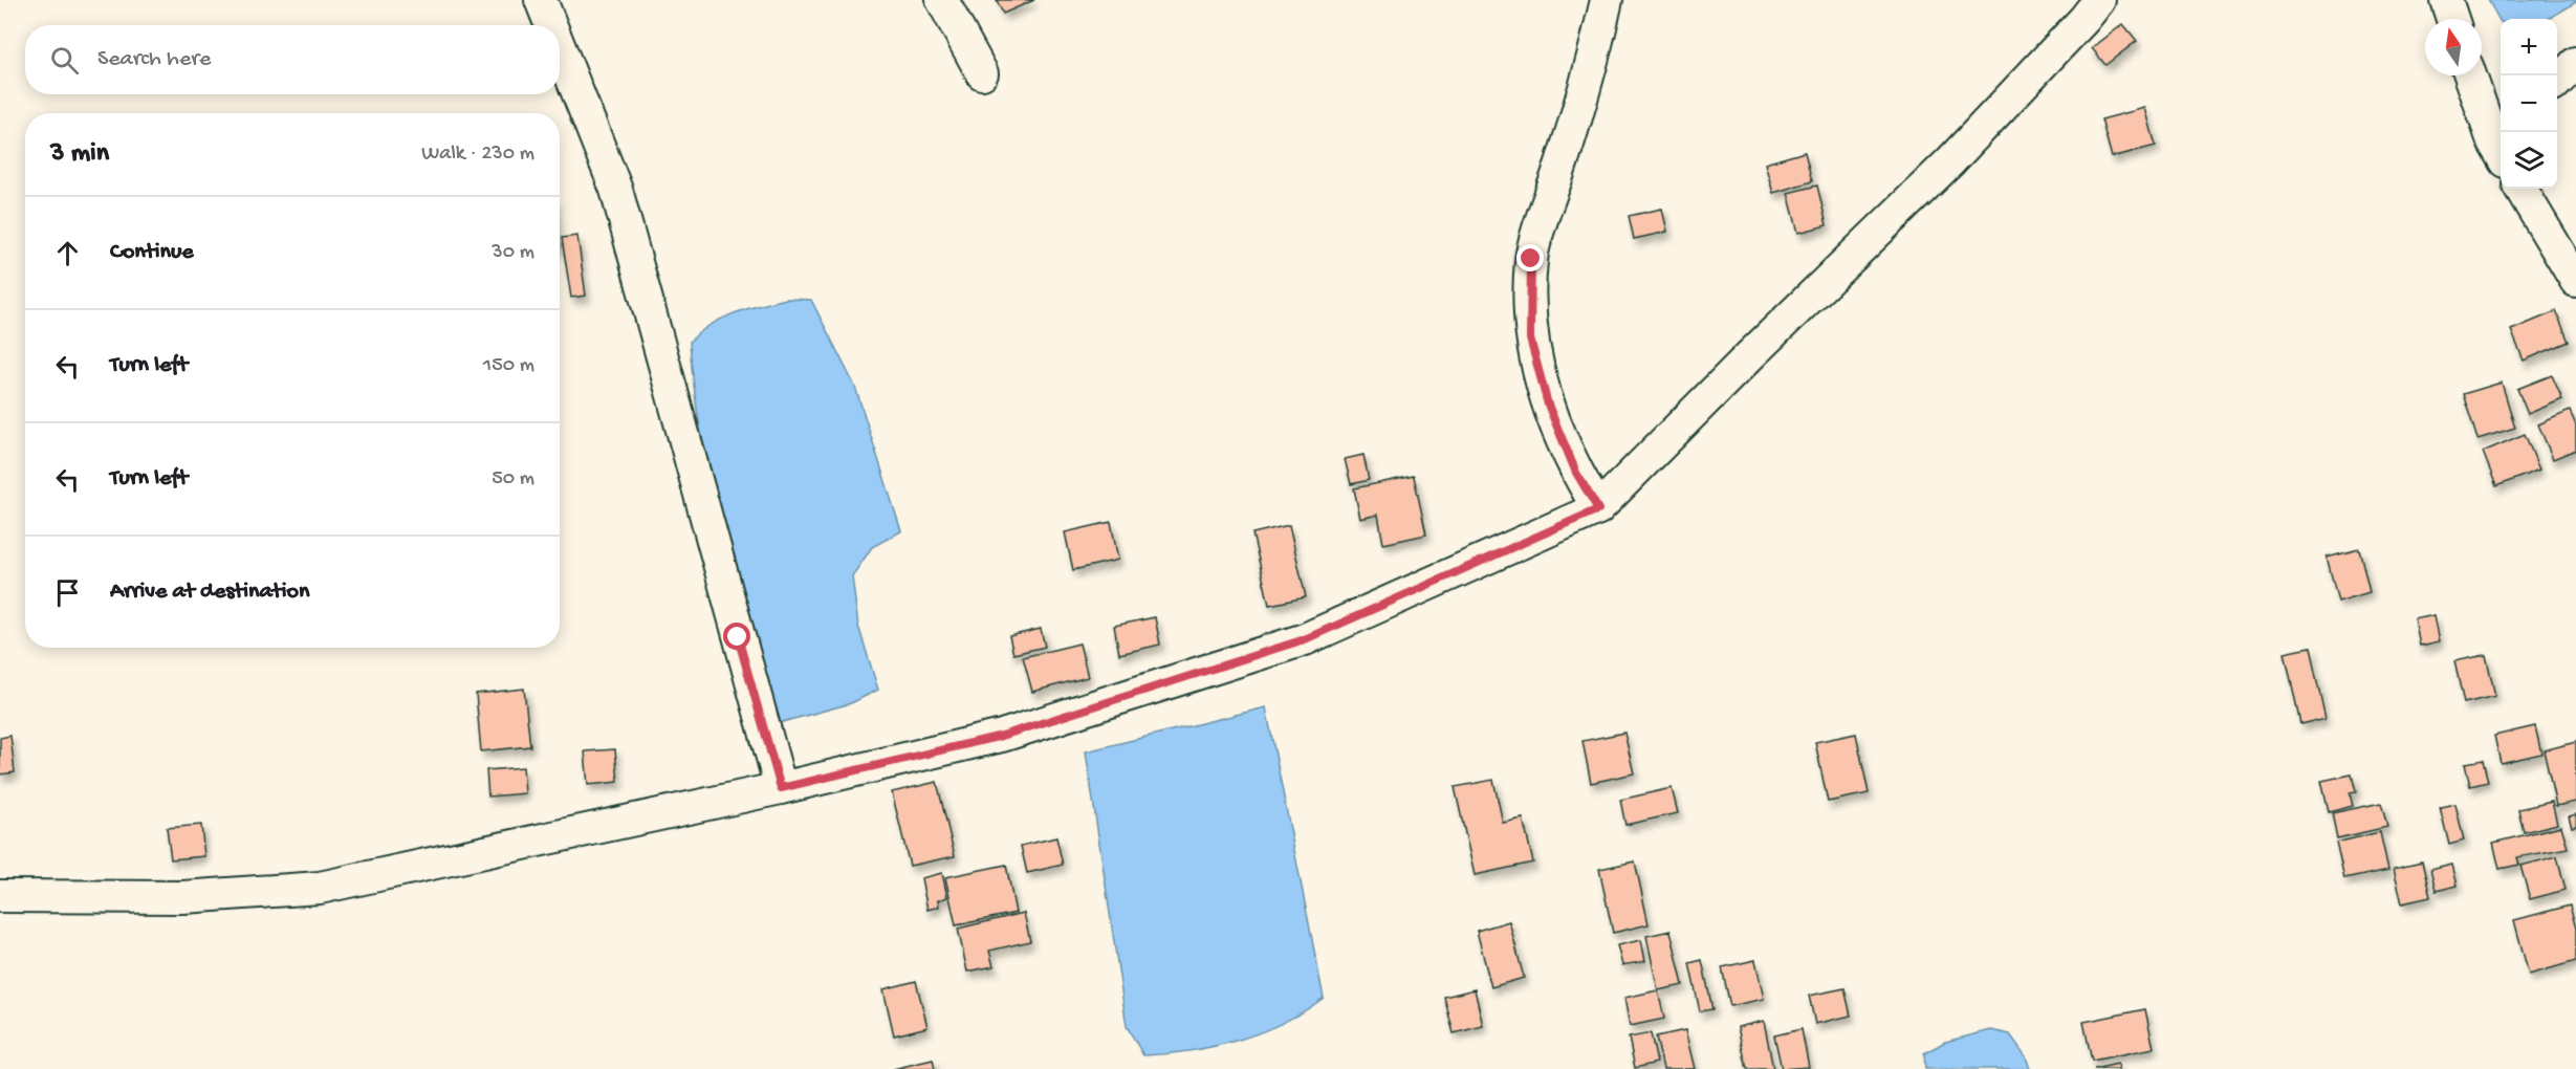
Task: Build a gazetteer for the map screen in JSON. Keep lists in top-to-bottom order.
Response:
{
  "north": "top",
  "page": {
    "map_buttons": ["+", "−"],
    "search": "Search here",
    "heading": ["3 min", "Walk · 230 m"],
    "list": [
      ["Continue", "30 m"],
      ["Turn left", "150 m"],
      ["Turn left", "50 m"],
      "Arrive at destination"
    ]
  }
}
